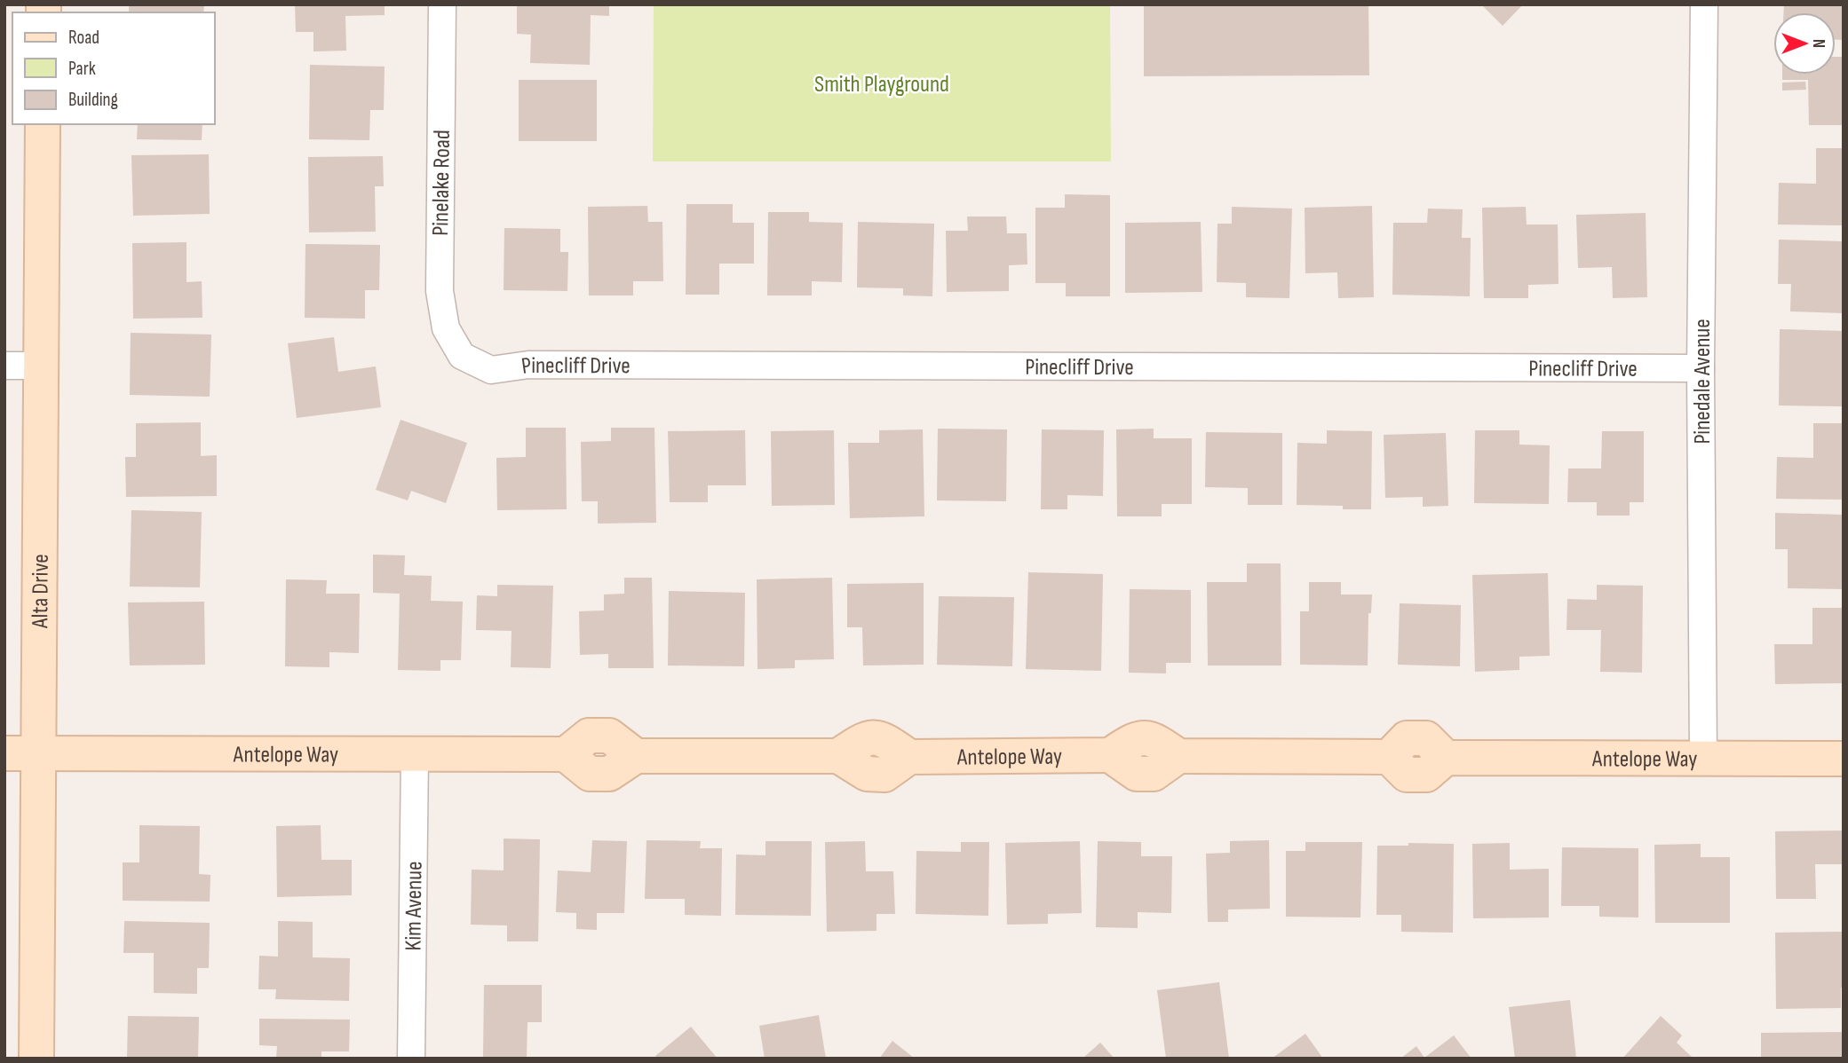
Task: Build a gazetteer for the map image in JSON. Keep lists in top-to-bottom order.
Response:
{
  "streets": {
    "street": [
      "Pinelake Road",
      "Pinecliff Drive",
      "Pinedale Avenue",
      "Alta Drive",
      "Antelope Way",
      "Kim Avenue"
    ]
  },
  "crossings": [
    ["Pinelake Road", "Pinecliff Drive"],
    ["Pinecliff Drive", "Pinedale Avenue"],
    ["Pinedale Avenue", "Antelope Way"],
    ["Alta Drive", "Antelope Way"],
    ["Antelope Way", "Kim Avenue"]
  ],
  "parks": ["Smith Playground"],
  "legend": ["Road", "Park", "Building"],
  "north": "right"
}
